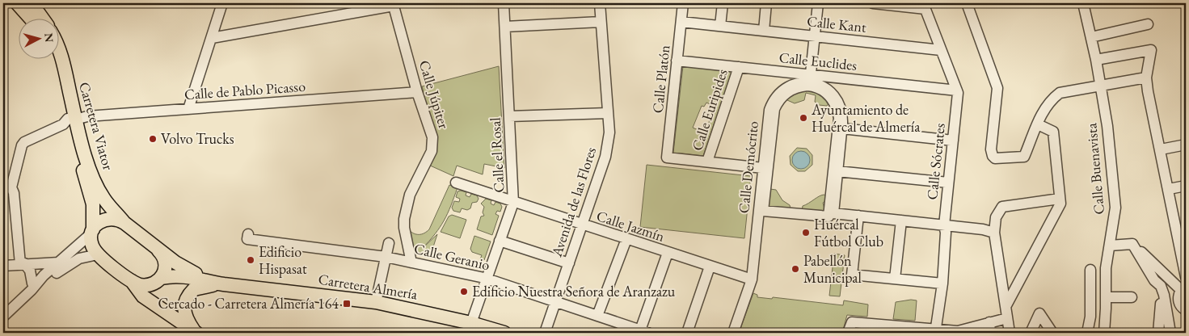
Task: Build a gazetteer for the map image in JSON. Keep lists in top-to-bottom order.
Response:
{
  "streets": {
    "main road": ["Carretera Viator", "Carretera Almería"],
    "street": [
      "Calle Kant",
      "Calle Euclides",
      "Calle Platón",
      "Calle de Pablo Picasso",
      "Calle Júpiter",
      "Calle Euripides",
      "Calle el Rosal",
      "Calle Sócrates",
      "Calle Demócrito",
      "Calle Buenavista",
      "Avenida de las Flores",
      "Calle Jazmín",
      "Calle Geranio"
    ]
  },
  "crossings": [
    ["Calle Kant", "Calle Platón"],
    ["Calle Kant", "Calle Sócrates"],
    ["Calle Euclides", "Calle Platón"],
    ["Calle Euclides", "Calle Euripides"],
    ["Calle Euclides", "Calle Sócrates"],
    ["Calle Platón", "Calle Euripides"],
    ["Calle de Pablo Picasso", "Calle Júpiter"],
    ["Calle de Pablo Picasso", "Carretera Viator"],
    ["Calle Júpiter", "Calle Geranio"],
    ["Carretera Viator", "Carretera Almería"],
    ["Calle el Rosal", "Calle Jazmín"],
    ["Calle el Rosal", "Calle Geranio"],
    ["Calle el Rosal", "Carretera Almería"],
    ["Calle Demócrito", "Calle Jazmín"],
    ["Avenida de las Flores", "Calle Jazmín"],
    ["Avenida de las Flores", "Calle Geranio"]
  ],
  "places": {
    "other": [
      "Ayuntamiento de Huércal de Almería",
      "Volvo Trucks",
      "Huércal Fútbol Club",
      "Edificio Hispasat",
      "Pabellón Municipal",
      "Edificio Nuestra Señora de Aranzazu"
    ],
    "transit": ["Cercado - Carretera Almería 164"]
  },
  "north": "right"
}
